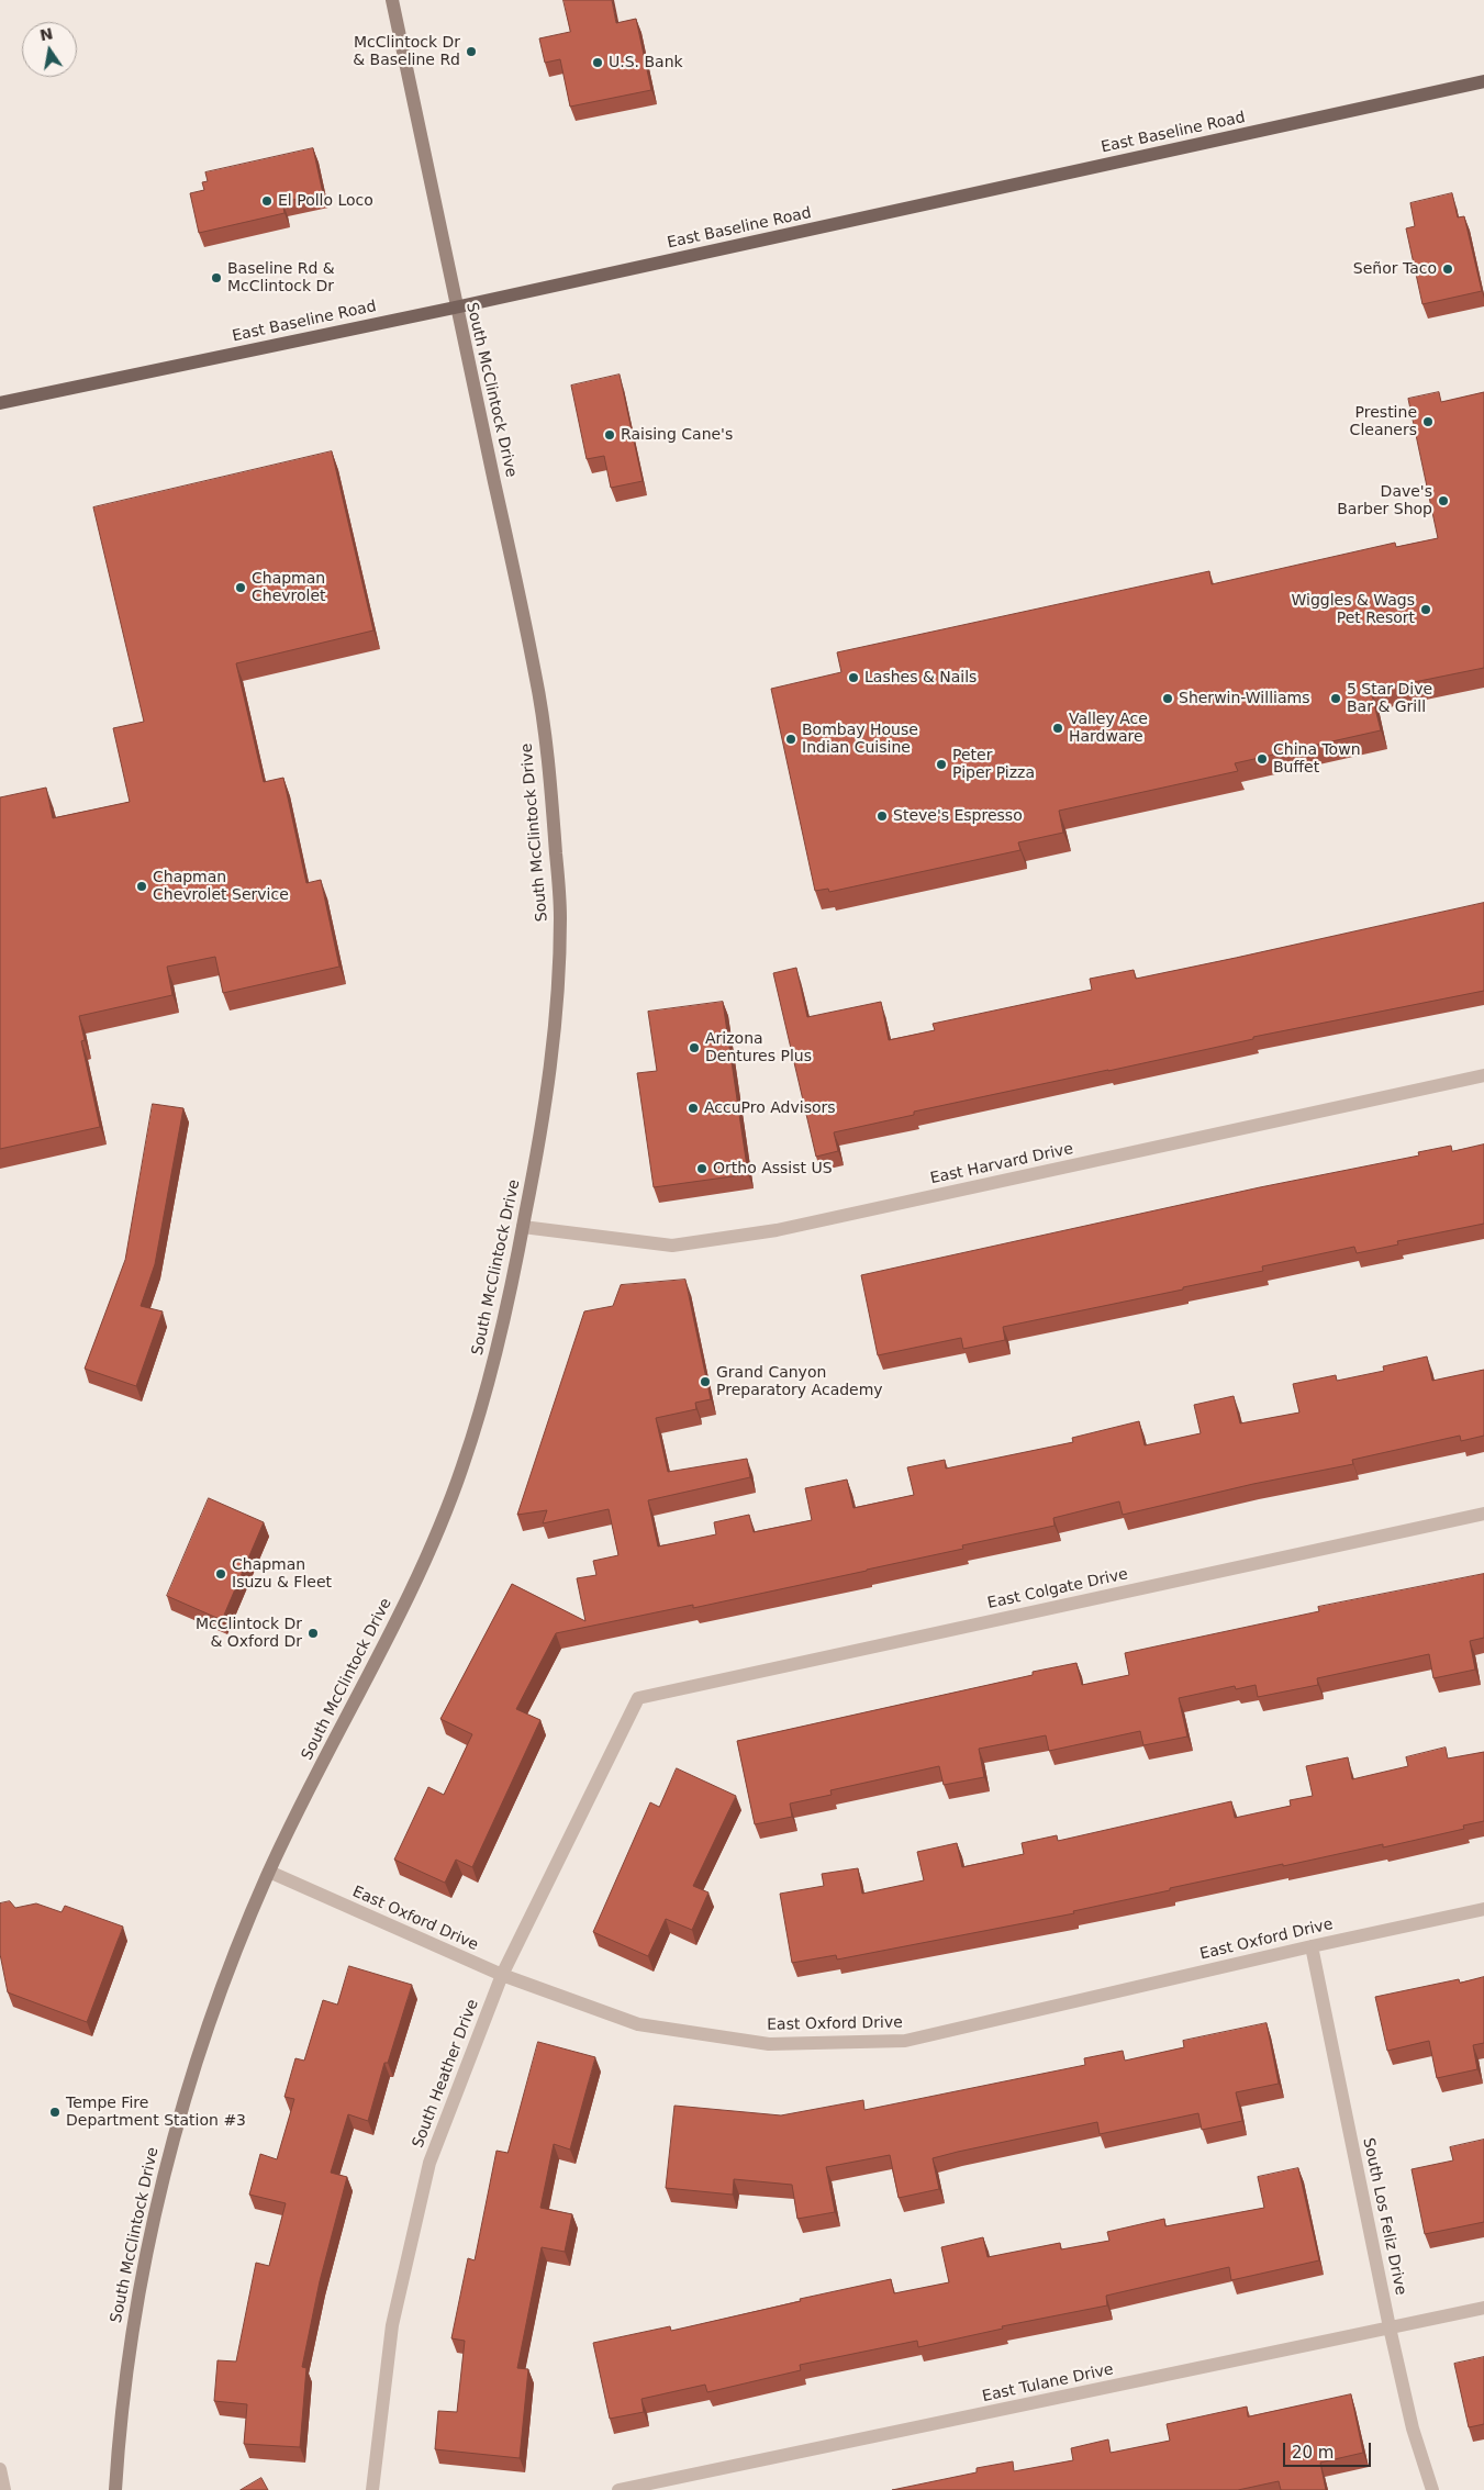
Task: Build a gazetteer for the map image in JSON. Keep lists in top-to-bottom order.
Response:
{
  "streets": {
    "main road": ["East Baseline Road", "South McClintock Drive"],
    "street": [
      "East Harvard Drive",
      "East Colgate Drive",
      "East Oxford Drive",
      "South Heather Drive",
      "South Los Feliz Drive",
      "East Tulane Drive"
    ]
  },
  "crossings": [
    ["East Baseline Road", "South McClintock Drive"],
    ["South McClintock Drive", "East Harvard Drive"],
    ["South McClintock Drive", "East Oxford Drive"],
    ["East Colgate Drive", "South Heather Drive"],
    ["East Oxford Drive", "South Heather Drive"],
    ["East Oxford Drive", "South Los Feliz Drive"],
    ["South Los Feliz Drive", "East Tulane Drive"]
  ],
  "places": [
    "McClintock Dr & Baseline Rd",
    "U.S. Bank",
    "El Pollo Loco",
    "Señor Taco",
    "Baseline Rd & McClintock Dr",
    "Prestine Cleaners",
    "Raising Cane's",
    "Dave's Barber Shop",
    "Chapman Chevrolet",
    "Wiggles & Wags Pet Resort",
    "Lashes & Nails",
    "Sherwin-Williams",
    "5 Star Dive Bar & Grill",
    "Valley Ace Hardware",
    "Bombay House Indian Cuisine",
    "China Town Buffet",
    "Peter Piper Pizza",
    "Steve's Espresso",
    "Chapman Chevrolet Service",
    "Arizona Dentures Plus",
    "AccuPro Advisors",
    "Ortho Assist US",
    "Grand Canyon Preparatory Academy",
    "Chapman Isuzu & Fleet",
    "McClintock Dr & Oxford Dr",
    "Tempe Fire Department Station #3"
  ],
  "scale_bar": "20 m",
  "north": "top"
}
